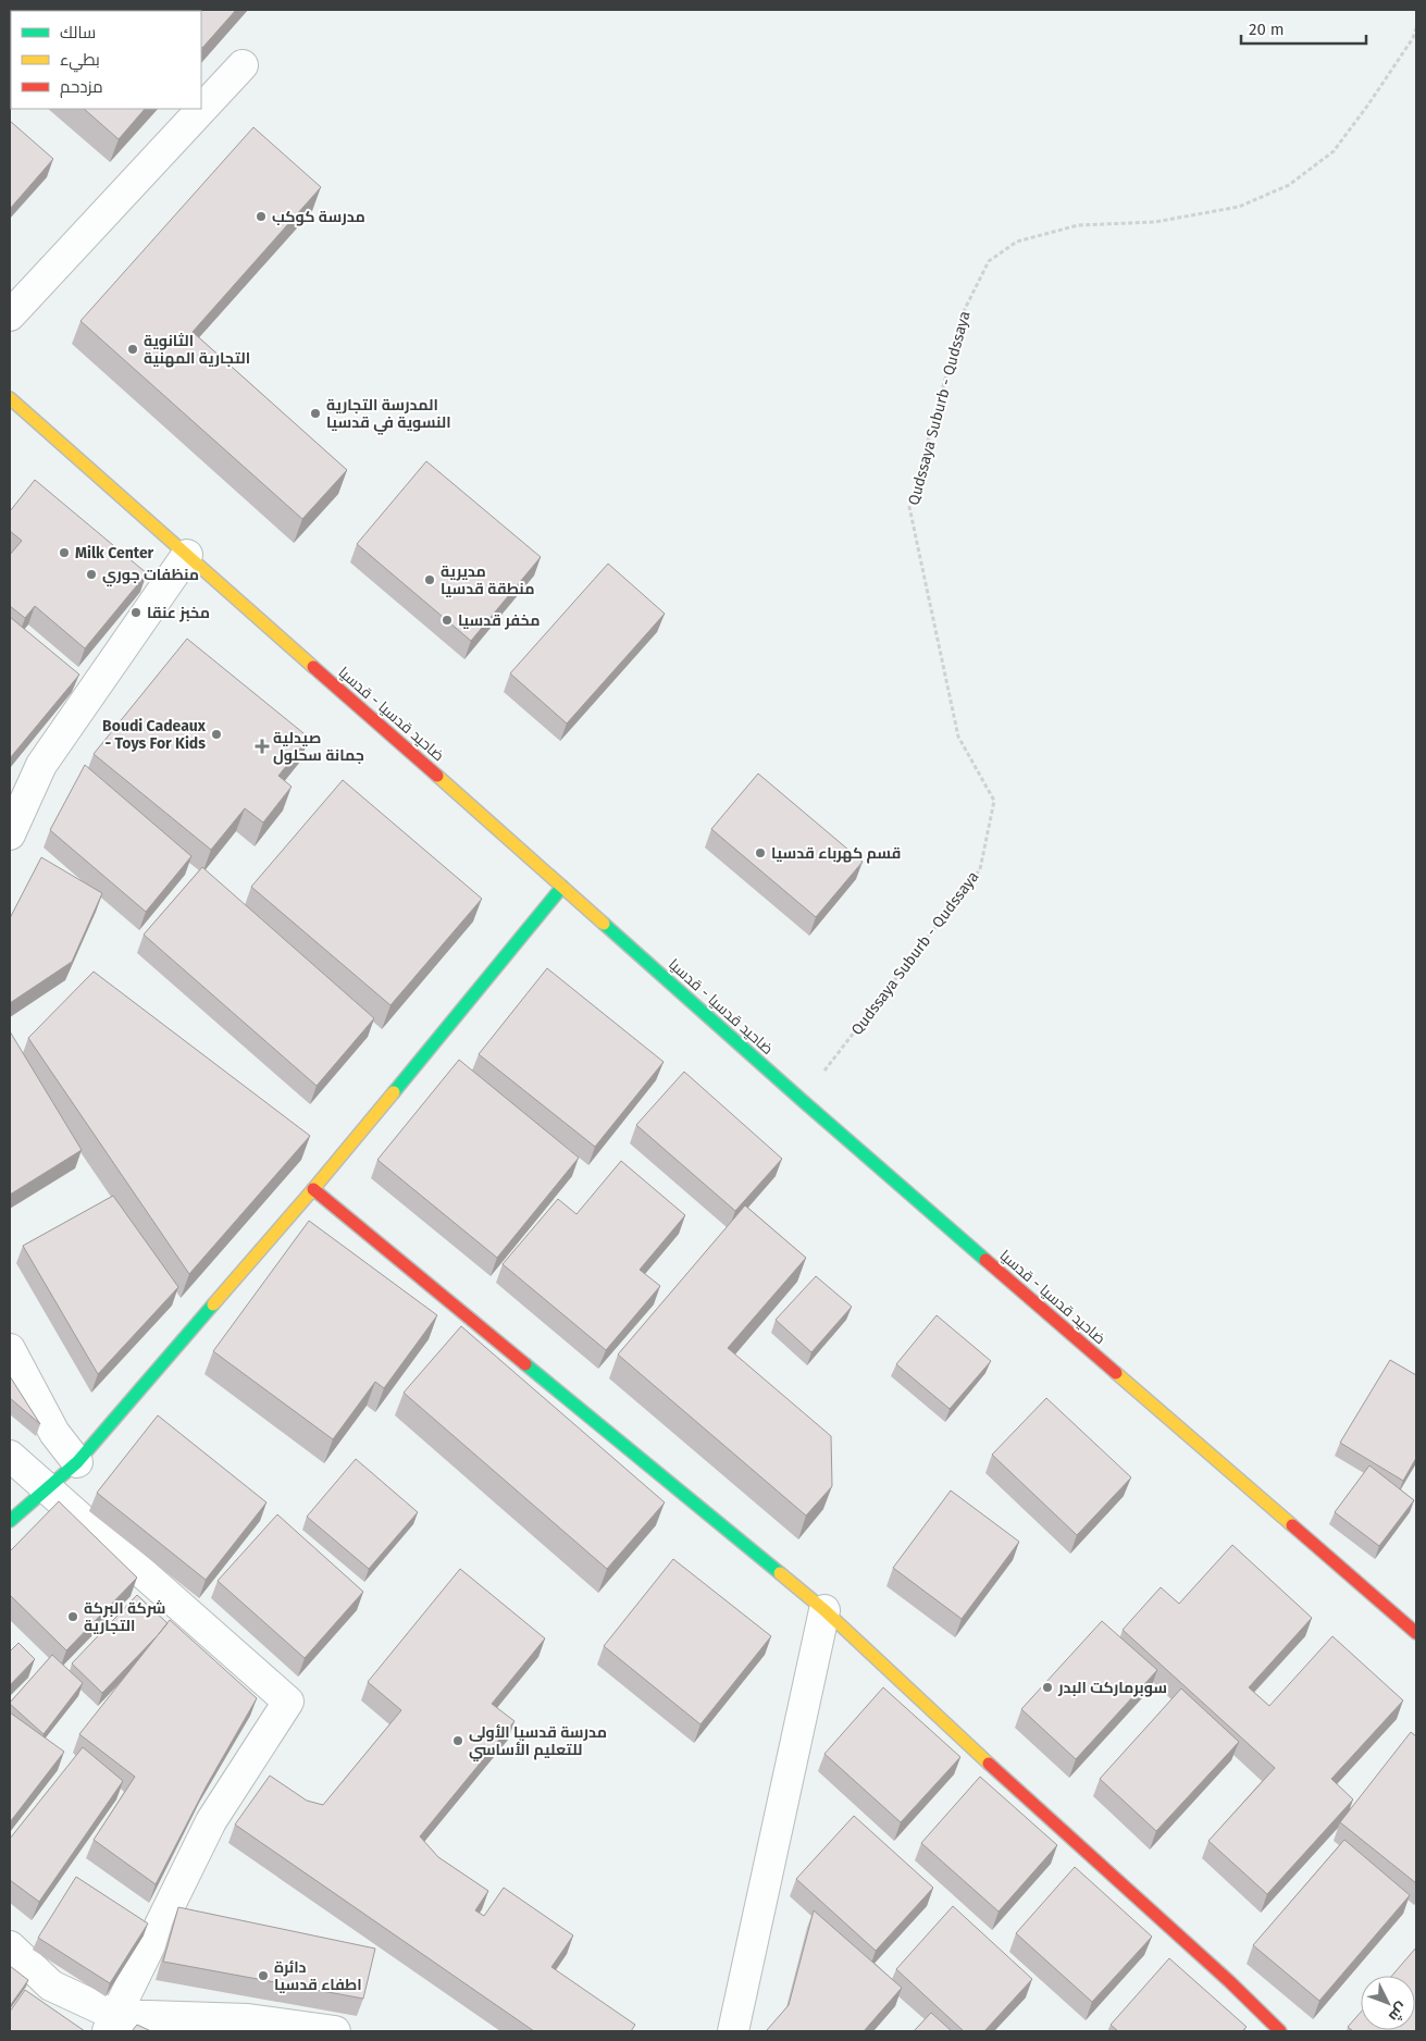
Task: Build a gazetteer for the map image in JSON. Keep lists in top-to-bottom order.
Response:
{
  "streets": {
    "street": ["ضاحيد قدسيا - قدسيا"],
    "path": ["Qudssaya Suburb - Qudssaya"]
  },
  "crossings": [
    ["Qudssaya Suburb - Qudssaya", "ضاحيد قدسيا - قدسيا"]
  ],
  "places": {
    "other": [
      "مدرسة كوكب",
      "الثانوية التجارية المهنية",
      "المدرسة التجارية النسوية في قدسيا",
      "Milk Center",
      "منظفات جوري",
      "مديرية منطقة قدسيا",
      "مخبز عنقا",
      "مخفر قدسيا",
      "Boudi Cadeaux - Toys For Kids",
      "قسم كهرباء قدسيا",
      "شركة البركة التجارية",
      "سوبرماركت البدر",
      "مدرسة قدسيا الأولى للتعليم الأساسي",
      "دائرة اطفاء قدسيا"
    ],
    "health": ["صيدلية جمانة سحلول"]
  },
  "legend": ["سالك", "بطيء", "مزدحم"],
  "scale_bar": "20 m",
  "north": "bottom right"
}
